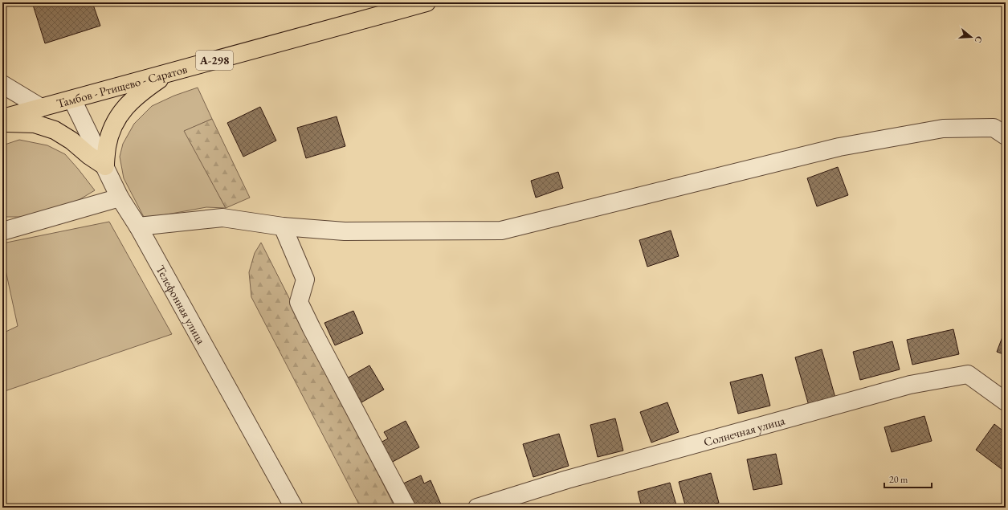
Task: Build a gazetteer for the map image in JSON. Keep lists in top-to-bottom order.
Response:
{
  "streets": {
    "main road": ["А-298", "Тамбов - Ртищево - Саратов"],
    "street": ["Телефонная улица", "Солнечная улица"]
  },
  "crossings": [
    ["Тамбов - Ртищево - Саратов", "Телефонная улица"]
  ],
  "scale_bar": "20 m",
  "north": "right"
}
